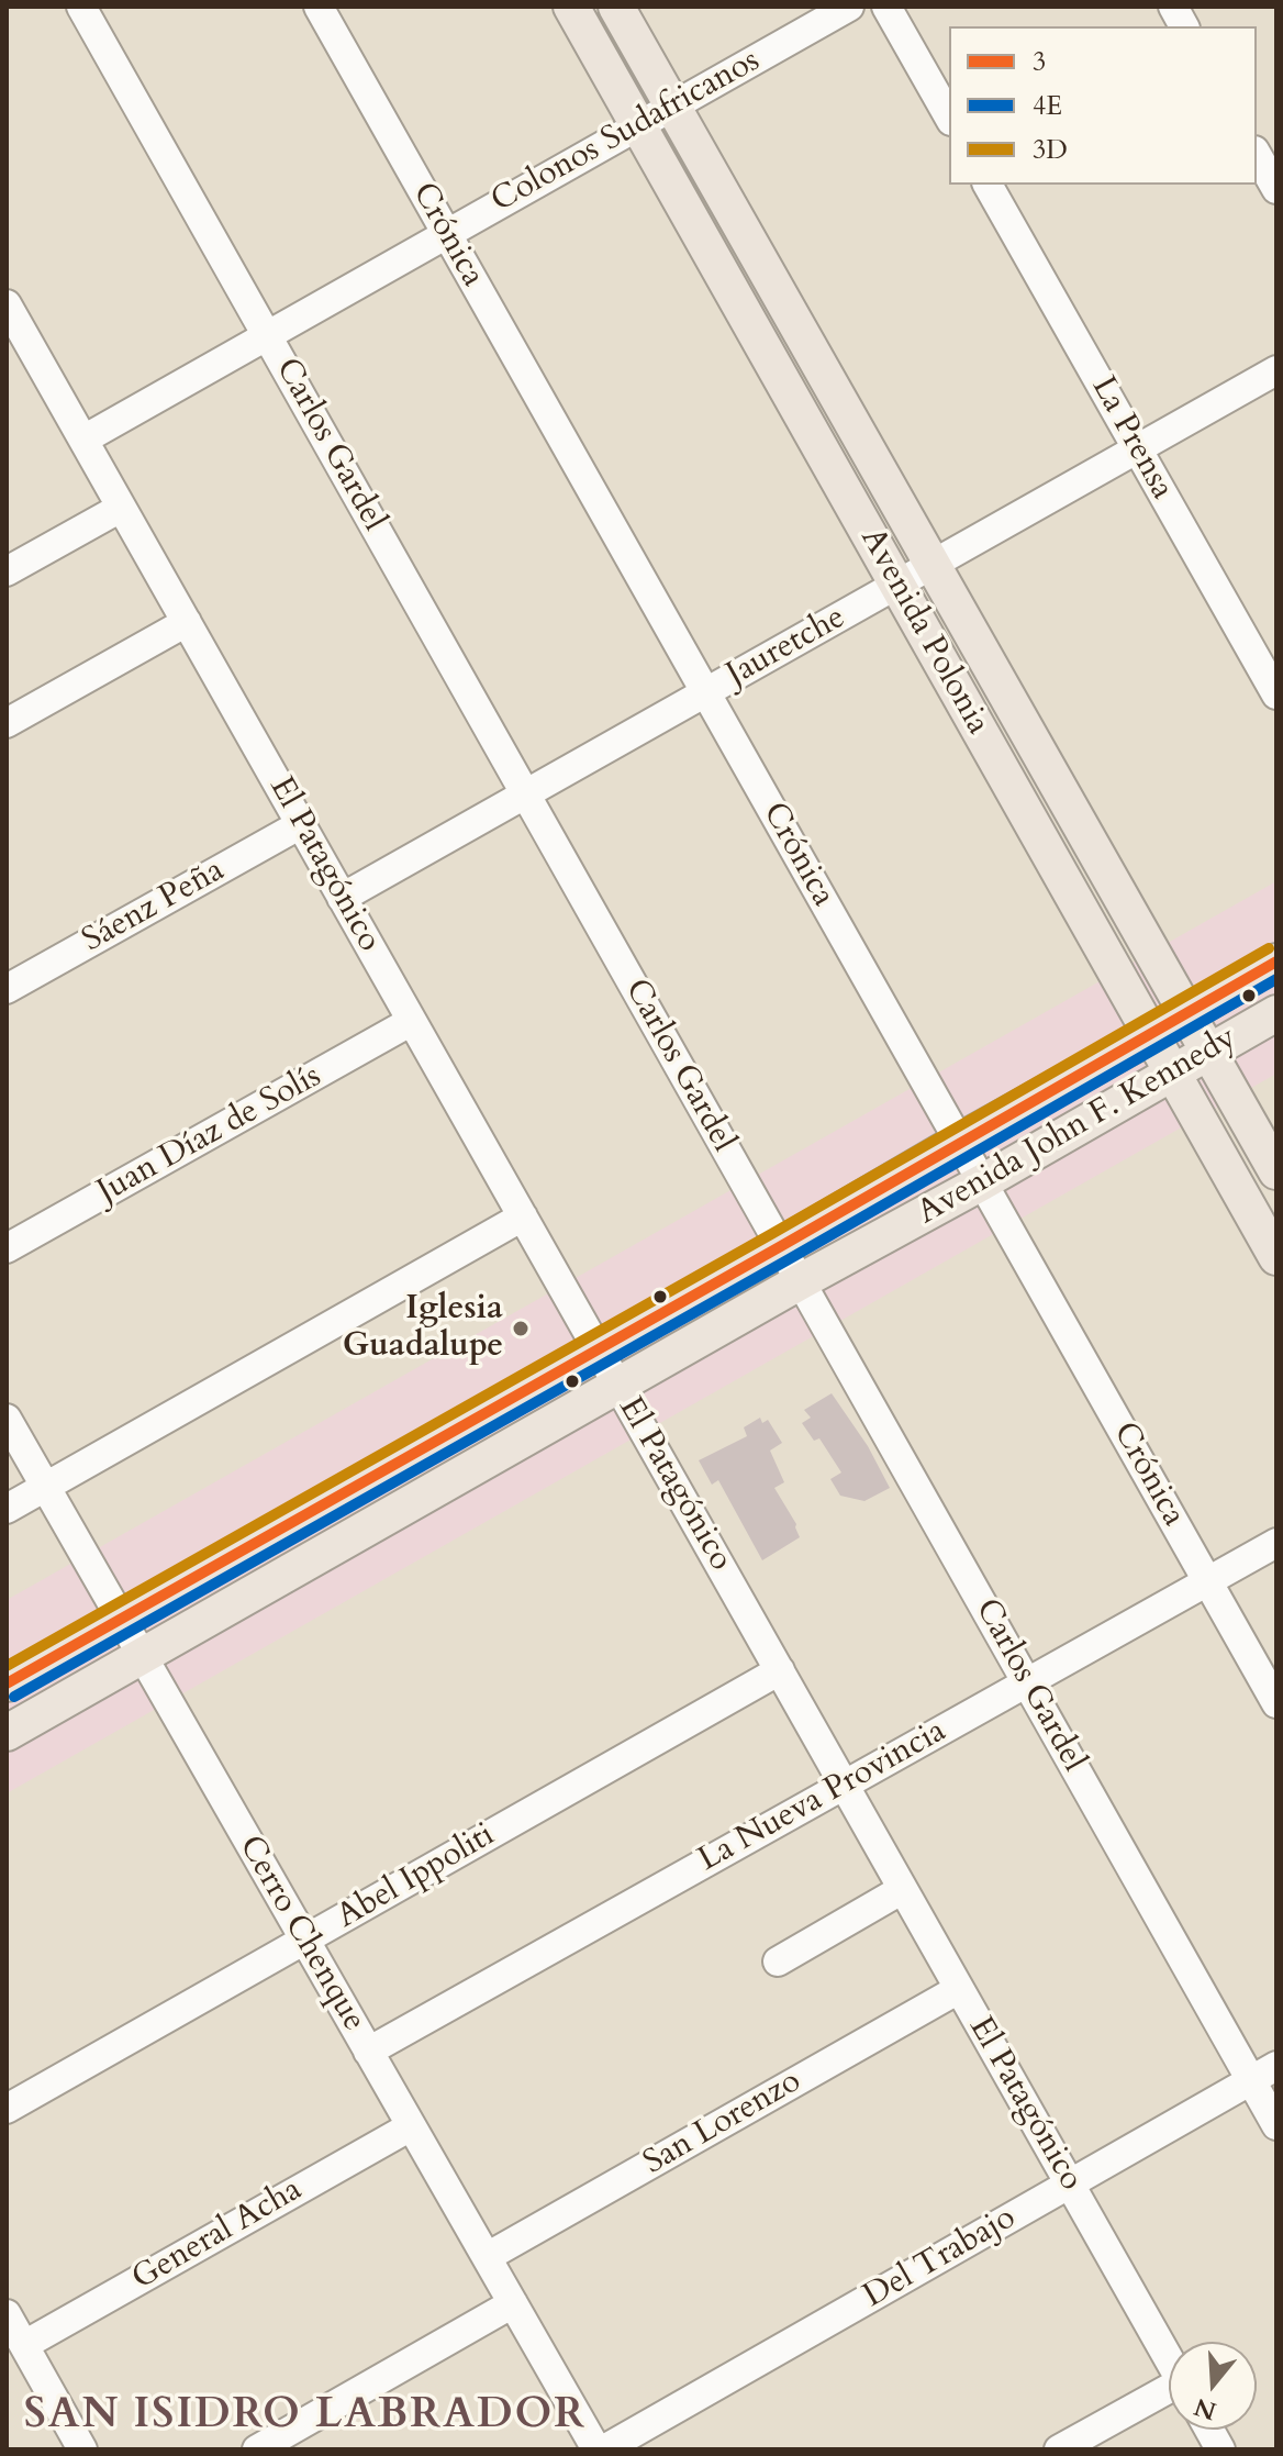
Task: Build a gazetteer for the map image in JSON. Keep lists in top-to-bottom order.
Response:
{
  "streets": {
    "main road": ["Avenida Polonia", "Avenida John F. Kennedy"],
    "street": [
      "Colonos Sudafricanos",
      "Crónica",
      "La Prensa",
      "Carlos Gardel",
      "Jauretche",
      "El Patagónico",
      "Sáenz Peña",
      "Juan Díaz de Solís",
      "La Nueva Provincia",
      "Abel Ippoliti",
      "Cerro Chenque",
      "San Lorenzo",
      "General Acha",
      "Del Trabajo"
    ]
  },
  "crossings": [
    ["Colonos Sudafricanos", "Crónica"],
    ["Colonos Sudafricanos", "Carlos Gardel"],
    ["Colonos Sudafricanos", "Avenida Polonia"],
    ["Colonos Sudafricanos", "El Patagónico"],
    ["Crónica", "Jauretche"],
    ["Crónica", "Avenida John F. Kennedy"],
    ["Crónica", "La Nueva Provincia"],
    ["La Prensa", "Jauretche"],
    ["Carlos Gardel", "Jauretche"],
    ["Carlos Gardel", "Avenida John F. Kennedy"],
    ["Carlos Gardel", "La Nueva Provincia"],
    ["Carlos Gardel", "Del Trabajo"],
    ["Avenida Polonia", "Jauretche"],
    ["Avenida Polonia", "Avenida John F. Kennedy"],
    ["Jauretche", "El Patagónico"],
    ["El Patagónico", "Sáenz Peña"],
    ["El Patagónico", "Avenida John F. Kennedy"],
    ["El Patagónico", "Juan Díaz de Solís"],
    ["El Patagónico", "La Nueva Provincia"],
    ["El Patagónico", "Abel Ippoliti"],
    ["El Patagónico", "San Lorenzo"],
    ["El Patagónico", "Del Trabajo"],
    ["Avenida John F. Kennedy", "Cerro Chenque"],
    ["La Nueva Provincia", "Cerro Chenque"],
    ["Abel Ippoliti", "Cerro Chenque"],
    ["Cerro Chenque", "San Lorenzo"],
    ["Cerro Chenque", "General Acha"]
  ],
  "districts": ["SAN ISIDRO LABRADOR"],
  "places": ["Iglesia Guadalupe"],
  "lines": ["transit line 3D", "transit line 3", "transit line 4E"],
  "legend": ["3", "4E", "3D"],
  "north": "bottom"
}
